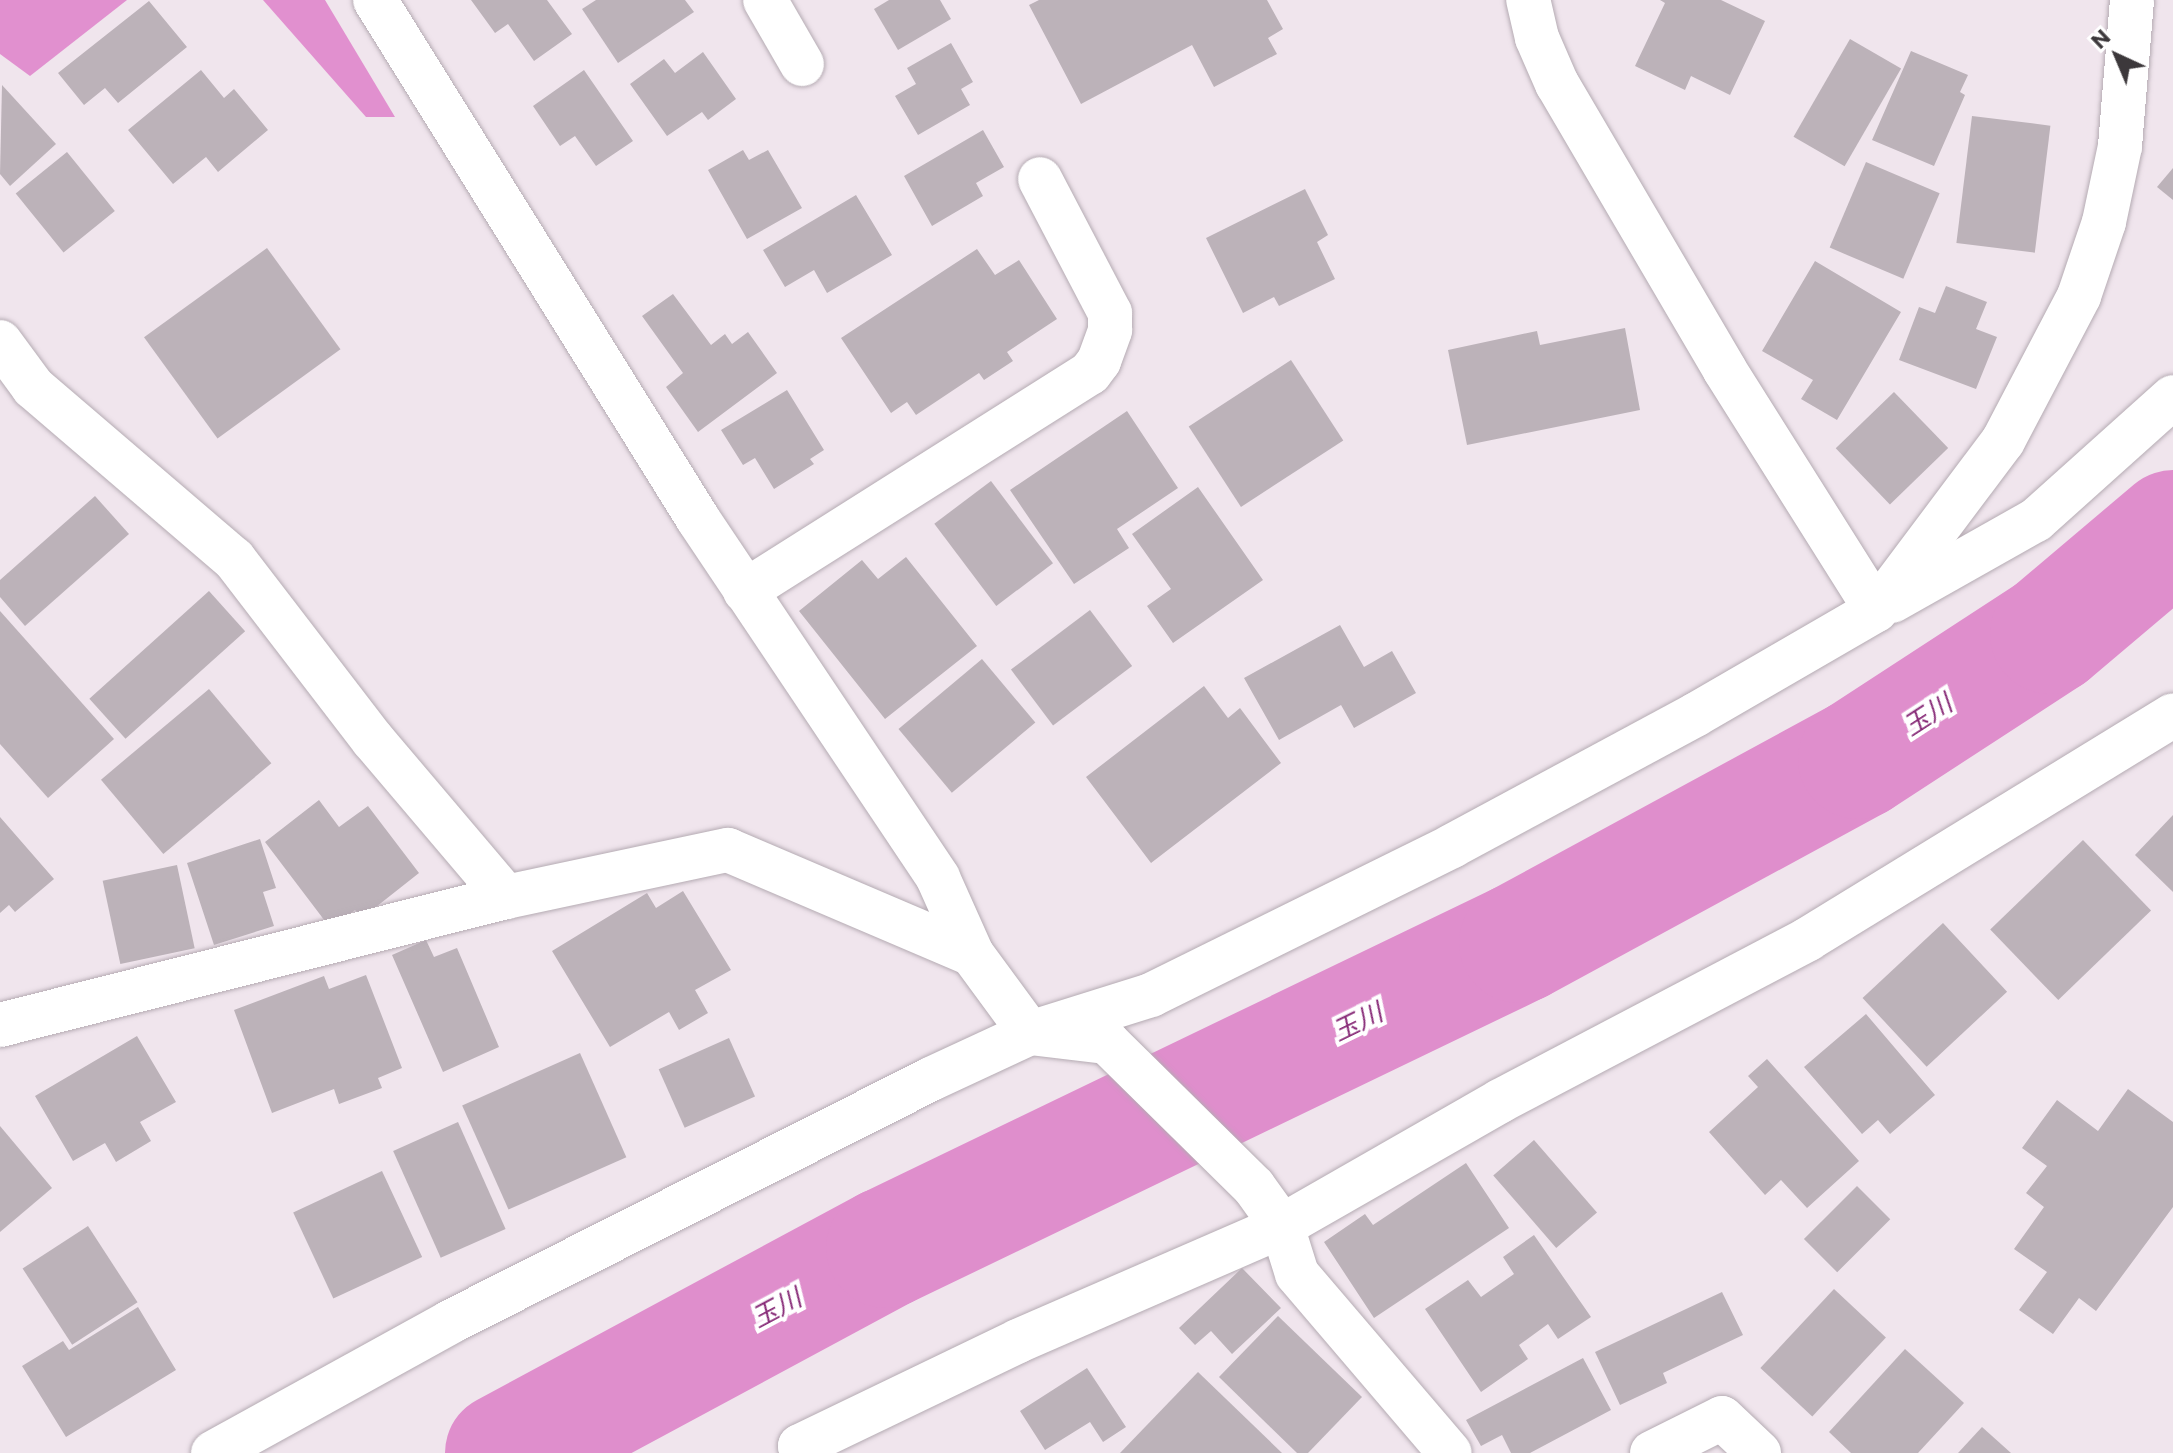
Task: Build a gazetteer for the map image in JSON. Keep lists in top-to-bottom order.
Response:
{
  "water": ["玉川"],
  "north": "top left"
}
